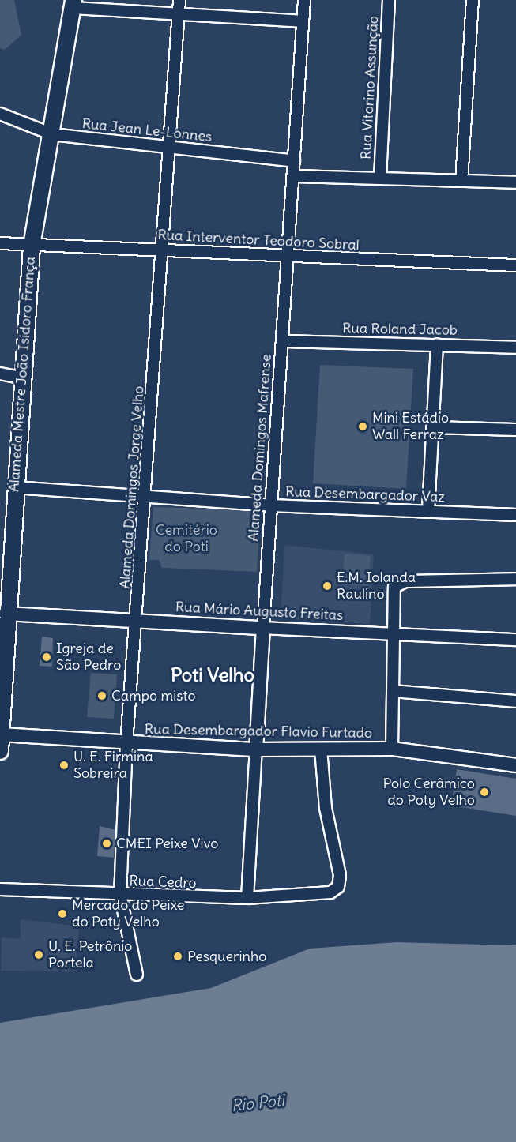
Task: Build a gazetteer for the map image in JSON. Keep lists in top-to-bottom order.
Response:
{
  "streets": {
    "main road": ["Alameda Mestre João Isidoro França"],
    "street": [
      "Rua Vitorino Assunção",
      "Rua Jean Le-Lonnes",
      "Rua Interventor Teodoro Sobral",
      "Rua Roland Jacob",
      "Alameda Domingos Mafrense",
      "Alameda Domingos Jorge Velho",
      "Rua Desembargador Vaz",
      "Rua Mário Augusto Freitas",
      "Rua Desembargador Flavio Furtado",
      "Rua Cedro"
    ]
  },
  "crossings": [
    ["Rua Jean Le-Lonnes", "Alameda Mestre João Isidoro França"],
    ["Rua Jean Le-Lonnes", "Alameda Domingos Mafrense"],
    ["Rua Jean Le-Lonnes", "Alameda Domingos Jorge Velho"],
    ["Rua Interventor Teodoro Sobral", "Alameda Mestre João Isidoro França"],
    ["Rua Interventor Teodoro Sobral", "Alameda Domingos Mafrense"],
    ["Rua Interventor Teodoro Sobral", "Alameda Domingos Jorge Velho"],
    ["Rua Roland Jacob", "Alameda Domingos Mafrense"],
    ["Alameda Mestre João Isidoro França", "Rua Desembargador Vaz"],
    ["Alameda Mestre João Isidoro França", "Rua Mário Augusto Freitas"],
    ["Alameda Mestre João Isidoro França", "Rua Desembargador Flavio Furtado"],
    ["Alameda Domingos Mafrense", "Rua Desembargador Vaz"],
    ["Alameda Domingos Mafrense", "Rua Mário Augusto Freitas"],
    ["Alameda Domingos Mafrense", "Rua Desembargador Flavio Furtado"],
    ["Alameda Domingos Mafrense", "Rua Cedro"],
    ["Alameda Domingos Jorge Velho", "Rua Desembargador Vaz"],
    ["Alameda Domingos Jorge Velho", "Rua Mário Augusto Freitas"],
    ["Alameda Domingos Jorge Velho", "Rua Desembargador Flavio Furtado"],
    ["Alameda Domingos Jorge Velho", "Rua Cedro"],
    ["Rua Desembargador Flavio Furtado", "Rua Cedro"]
  ],
  "districts": ["Poti Velho"],
  "water": ["Rio Poti"],
  "parks": ["Cemitério do Poti"],
  "places": [
    "Mini Estádio Wall Ferraz",
    "E.M. Iolanda Raulino",
    "Igreja de São Pedro",
    "Campo misto",
    "U. E. Firmina Sobreira",
    "Polo Cerâmico do Poty Velho",
    "CMEI Peixe Vivo",
    "Mercado do Peixe do Poty Velho",
    "U. E. Petrônio Portela",
    "Pesquerinho"
  ]
}
